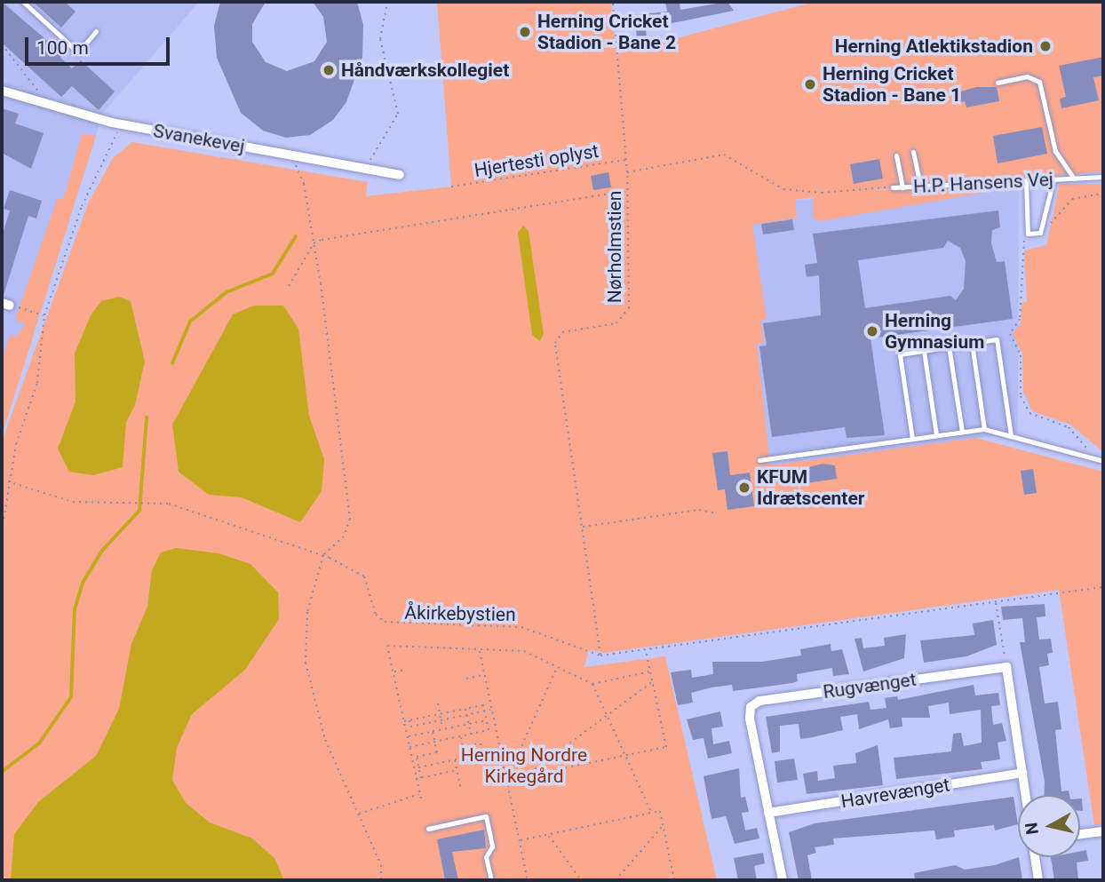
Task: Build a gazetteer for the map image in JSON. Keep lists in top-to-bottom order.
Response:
{
  "streets": {
    "street": ["Svanekevej", "Rugvænget", "Havrevænget"],
    "lane": ["H.P. Hansens Vej"],
    "path": ["Hjertesti oplyst", "Nørholmstien", "Åkirkebystien"]
  },
  "crossings": [
    ["H.P. Hansens Vej", "Nørholmstien"],
    ["Nørholmstien", "Åkirkebystien"],
    ["Rugvænget", "Havrevænget"]
  ],
  "parks": ["Herning Nordre Kirkegård"],
  "places": [
    "Herning Cricket Stadion - Bane 2",
    "Herning Atlektikstadion",
    "Håndværkskollegiet",
    "Herning Cricket Stadion - Bane 1",
    "Herning Gymnasium",
    "KFUM Idrætscenter"
  ],
  "scale_bar": "100 m",
  "north": "left"
}
